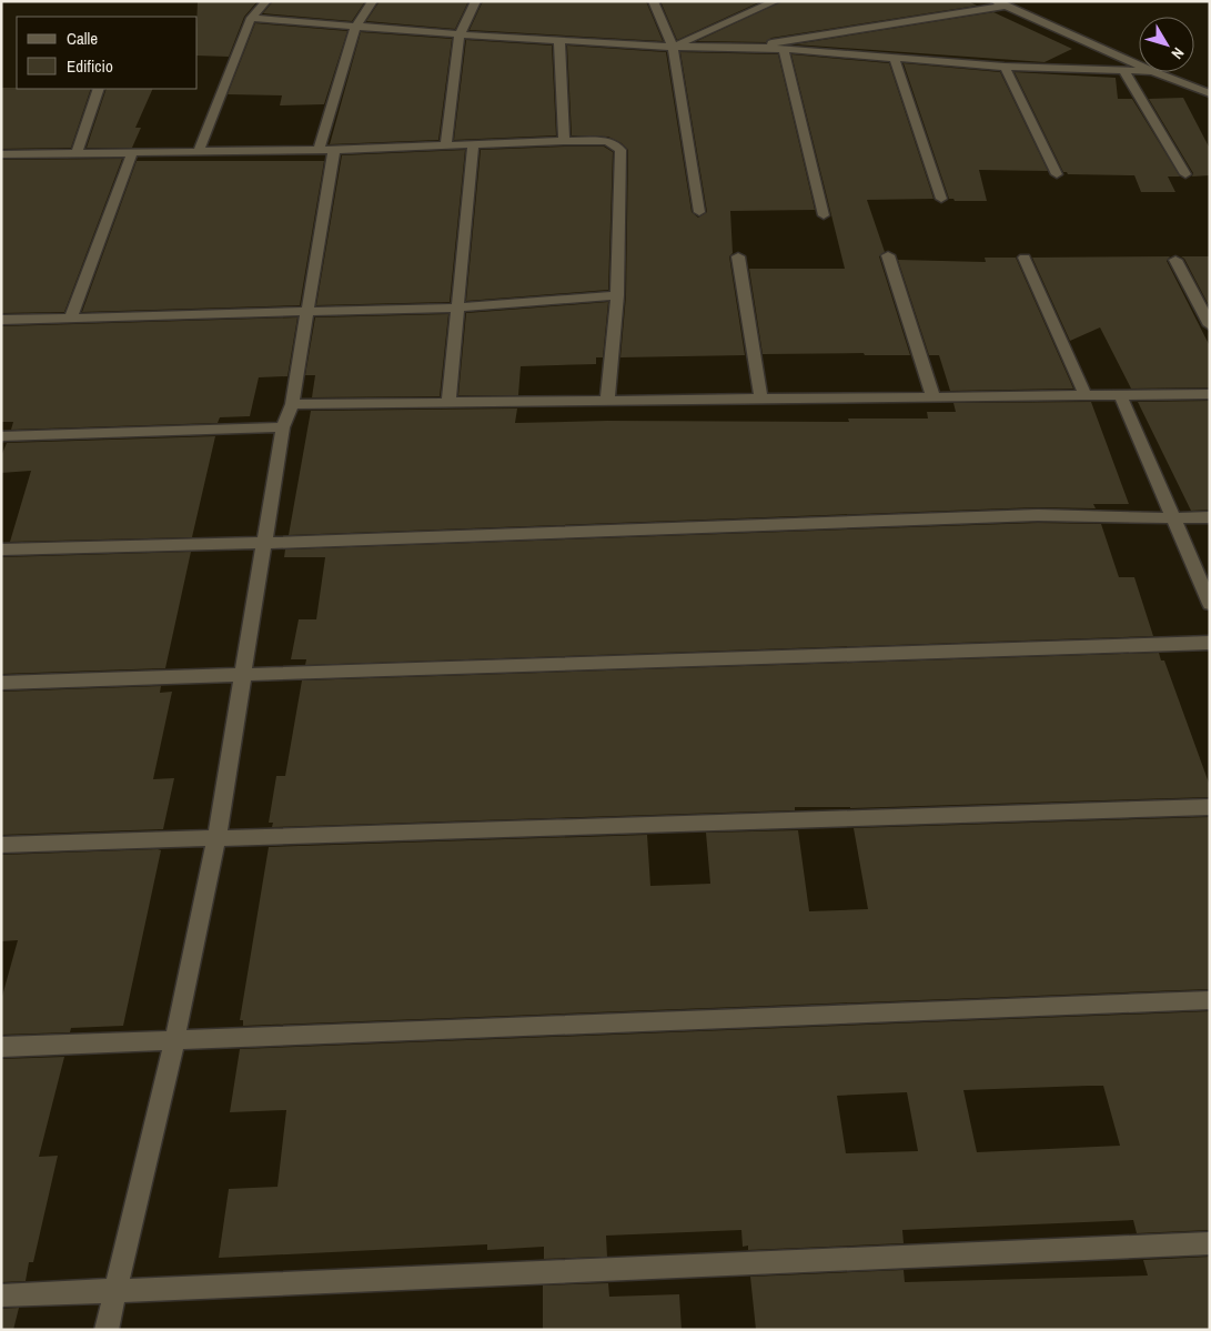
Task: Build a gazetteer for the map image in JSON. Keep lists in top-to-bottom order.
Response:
{
  "legend": ["Calle", "Edificio"],
  "north": "bottom right"
}
